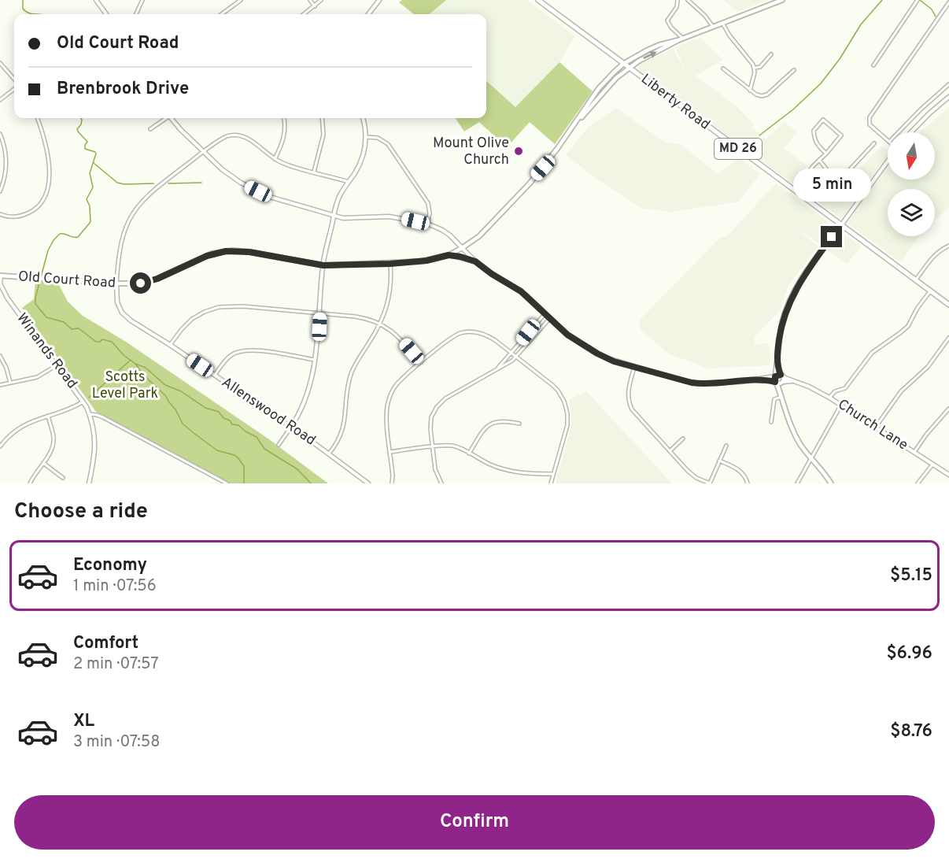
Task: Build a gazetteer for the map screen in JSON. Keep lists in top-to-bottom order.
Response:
{
  "streets": {
    "main road": ["Liberty Road", "MD 26", "Old Court Road"],
    "street": ["Winands Road", "Allenswood Road", "Church Lane"]
  },
  "crossings": [
    ["Liberty Road", "Old Court Road"],
    ["Old Court Road", "Winands Road"],
    ["Old Court Road", "Allenswood Road"]
  ],
  "parks": ["Scotts Level Park"],
  "places": ["Mount Olive Church"],
  "north": "bottom",
  "page": {
    "banner": ["Old Court Road", "Brenbrook Drive"],
    "bubble": "5 min",
    "heading": "Choose a ride",
    "list": [
      {
        "name": "Economy",
        "note": "1 min · 07:56",
        "value": "$5.15"
      },
      {
        "name": "Comfort",
        "note": "2 min · 07:57",
        "value": "$6.96"
      },
      {
        "name": "XL",
        "note": "3 min · 07:58",
        "value": "$8.76"
      }
    ],
    "buttons": "Confirm"
  }
}
